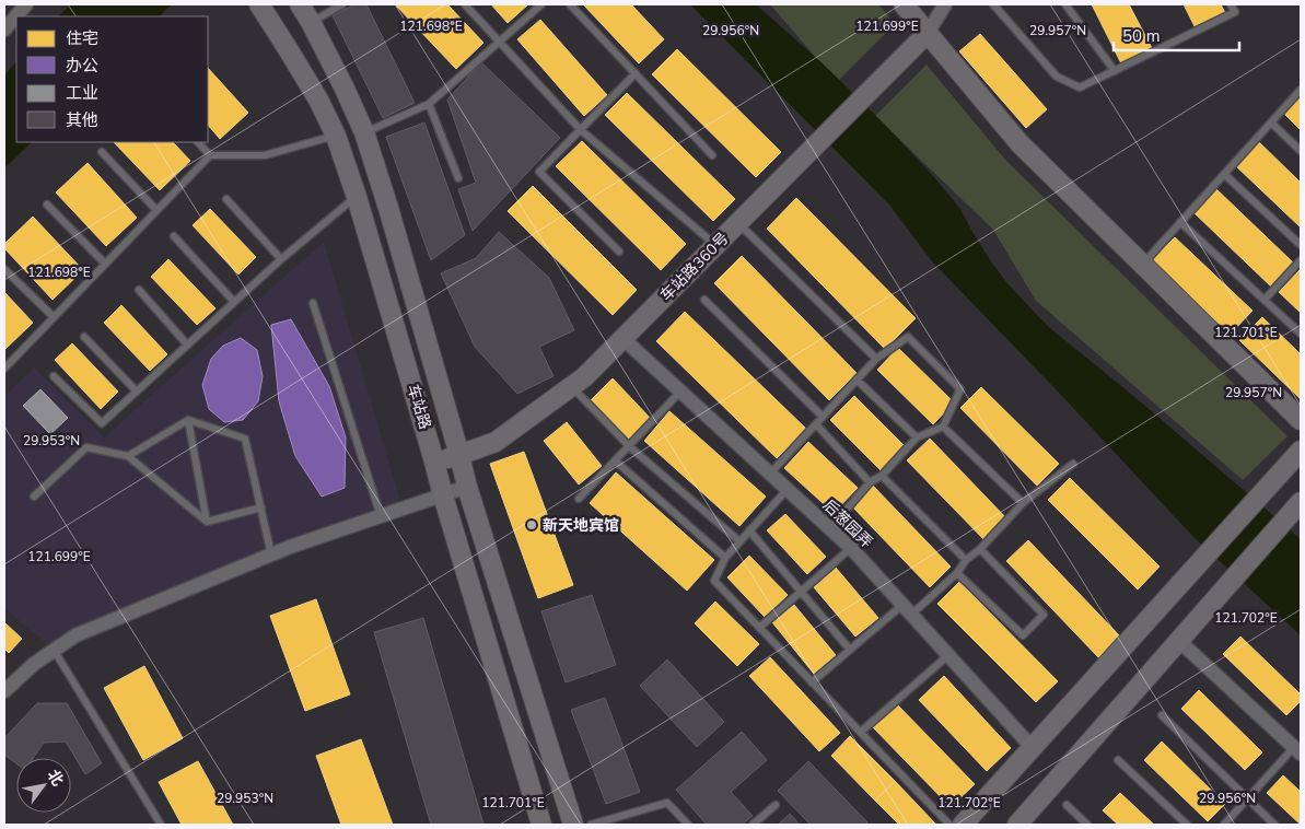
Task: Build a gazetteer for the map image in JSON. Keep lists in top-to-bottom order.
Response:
{
  "streets": {
    "main road": ["车站路360号", "车站路"],
    "street": ["后葱园弄"]
  },
  "crossings": [
    ["车站路360号", "车站路"],
    ["车站路360号", "后葱园弄"]
  ],
  "places": ["新天地宾馆"],
  "legend": [
    "住宅",
    "办公",
    "工业",
    "其他"
  ],
  "scale_bar": "50 m",
  "north": "top right",
  "coordinates": [
    "121.698°E",
    "121.699°E",
    "29.956°N",
    "29.957°N",
    "121.701°E",
    "29.953°N",
    "121.702°E"
  ]
}
